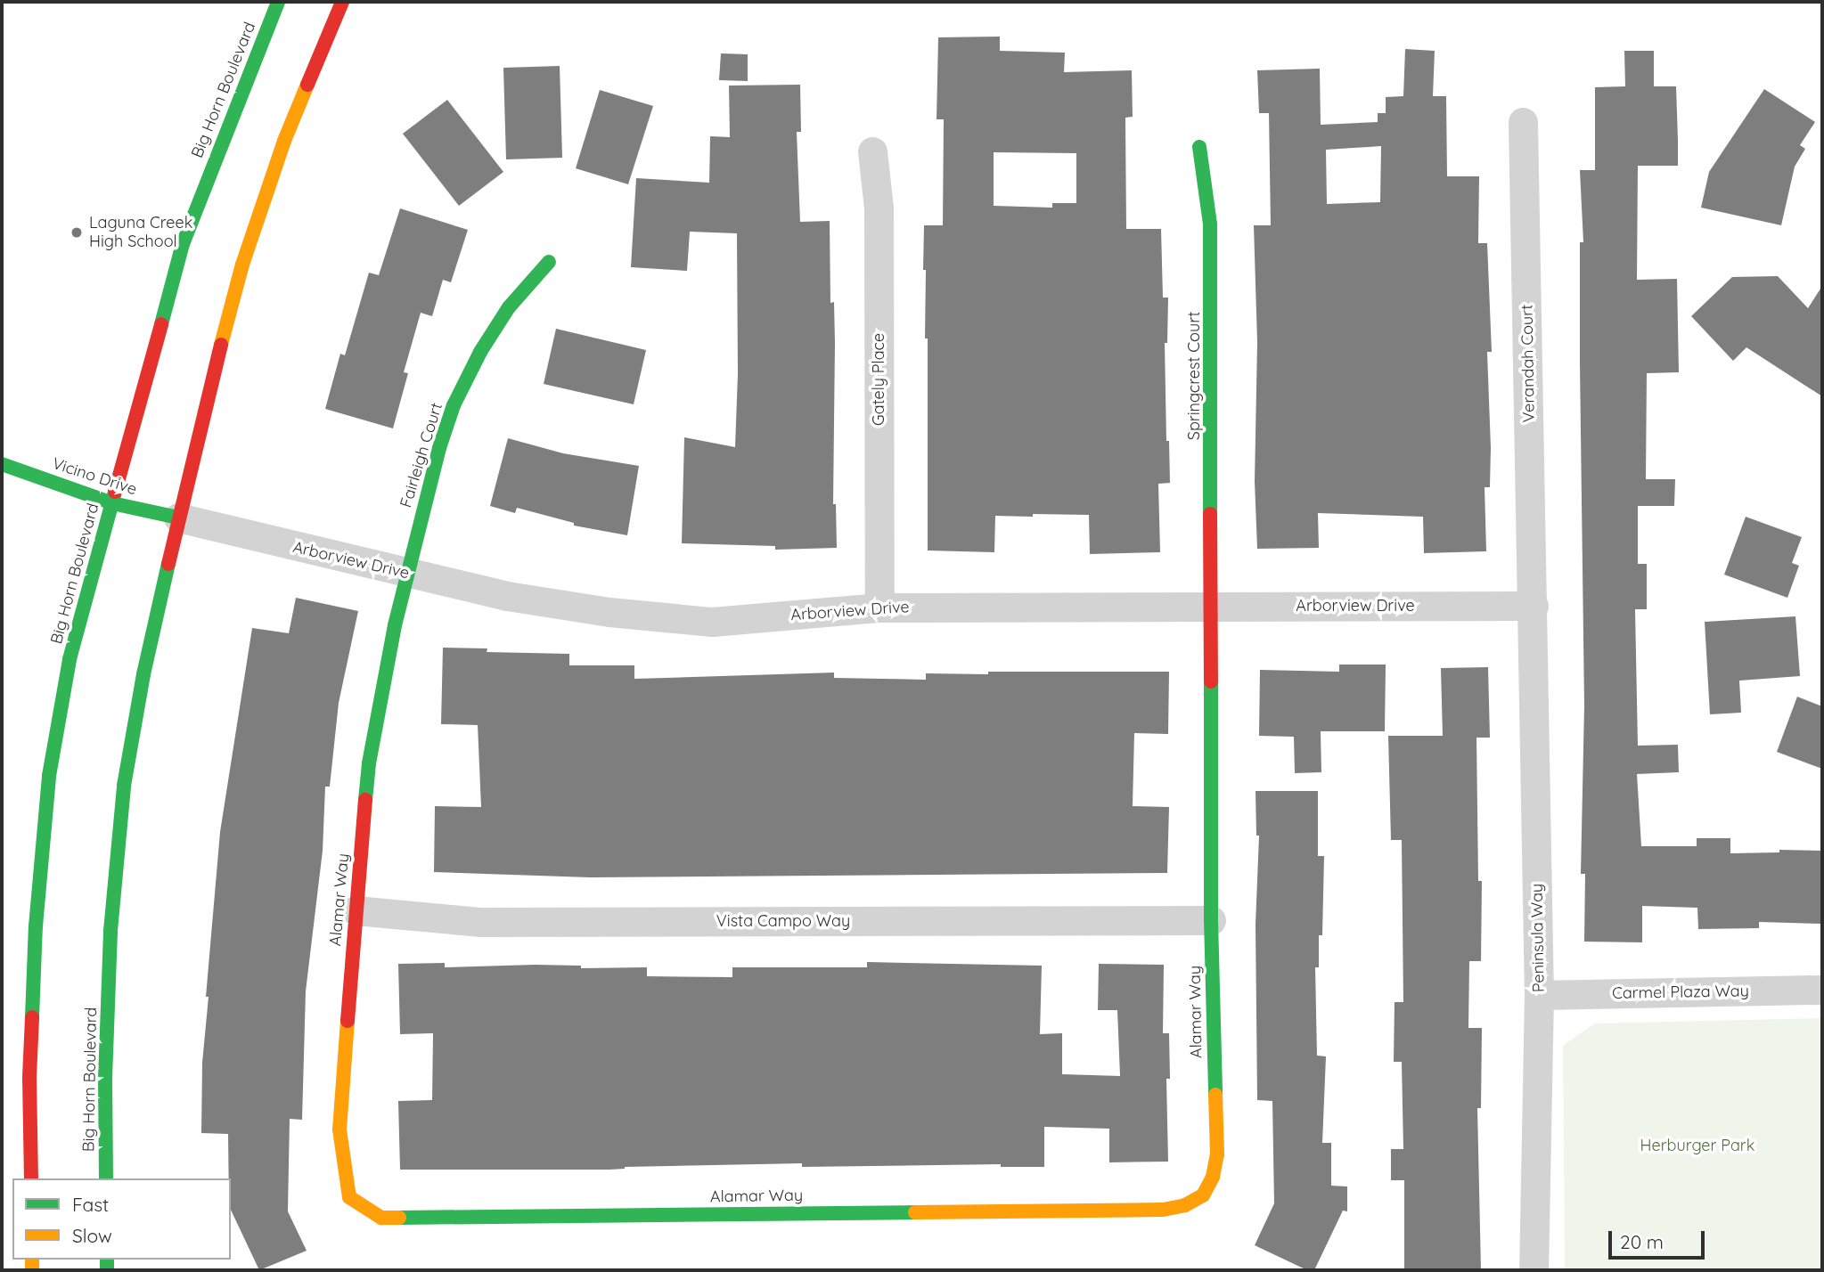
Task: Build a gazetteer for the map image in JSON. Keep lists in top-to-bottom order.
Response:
{
  "streets": {
    "street": [
      "Big Horn Boulevard",
      "Verandah Court",
      "Springcrest Court",
      "Gately Place",
      "Fairleigh Court",
      "Vicino Drive",
      "Arborview Drive",
      "Alamar Way",
      "Vista Campo Way",
      "Peninsula Way",
      "Carmel Plaza Way"
    ]
  },
  "crossings": [
    ["Big Horn Boulevard", "Vicino Drive"],
    ["Big Horn Boulevard", "Arborview Drive"],
    ["Verandah Court", "Arborview Drive"],
    ["Verandah Court", "Peninsula Way"],
    ["Springcrest Court", "Arborview Drive"],
    ["Springcrest Court", "Alamar Way"],
    ["Gately Place", "Arborview Drive"],
    ["Fairleigh Court", "Arborview Drive"],
    ["Fairleigh Court", "Alamar Way"],
    ["Vicino Drive", "Arborview Drive"],
    ["Arborview Drive", "Alamar Way"],
    ["Arborview Drive", "Peninsula Way"],
    ["Alamar Way", "Vista Campo Way"],
    ["Peninsula Way", "Carmel Plaza Way"]
  ],
  "parks": ["Herburger Park"],
  "places": ["Laguna Creek High School"],
  "legend": ["Fast", "Slow"],
  "scale_bar": "20 m"
}
